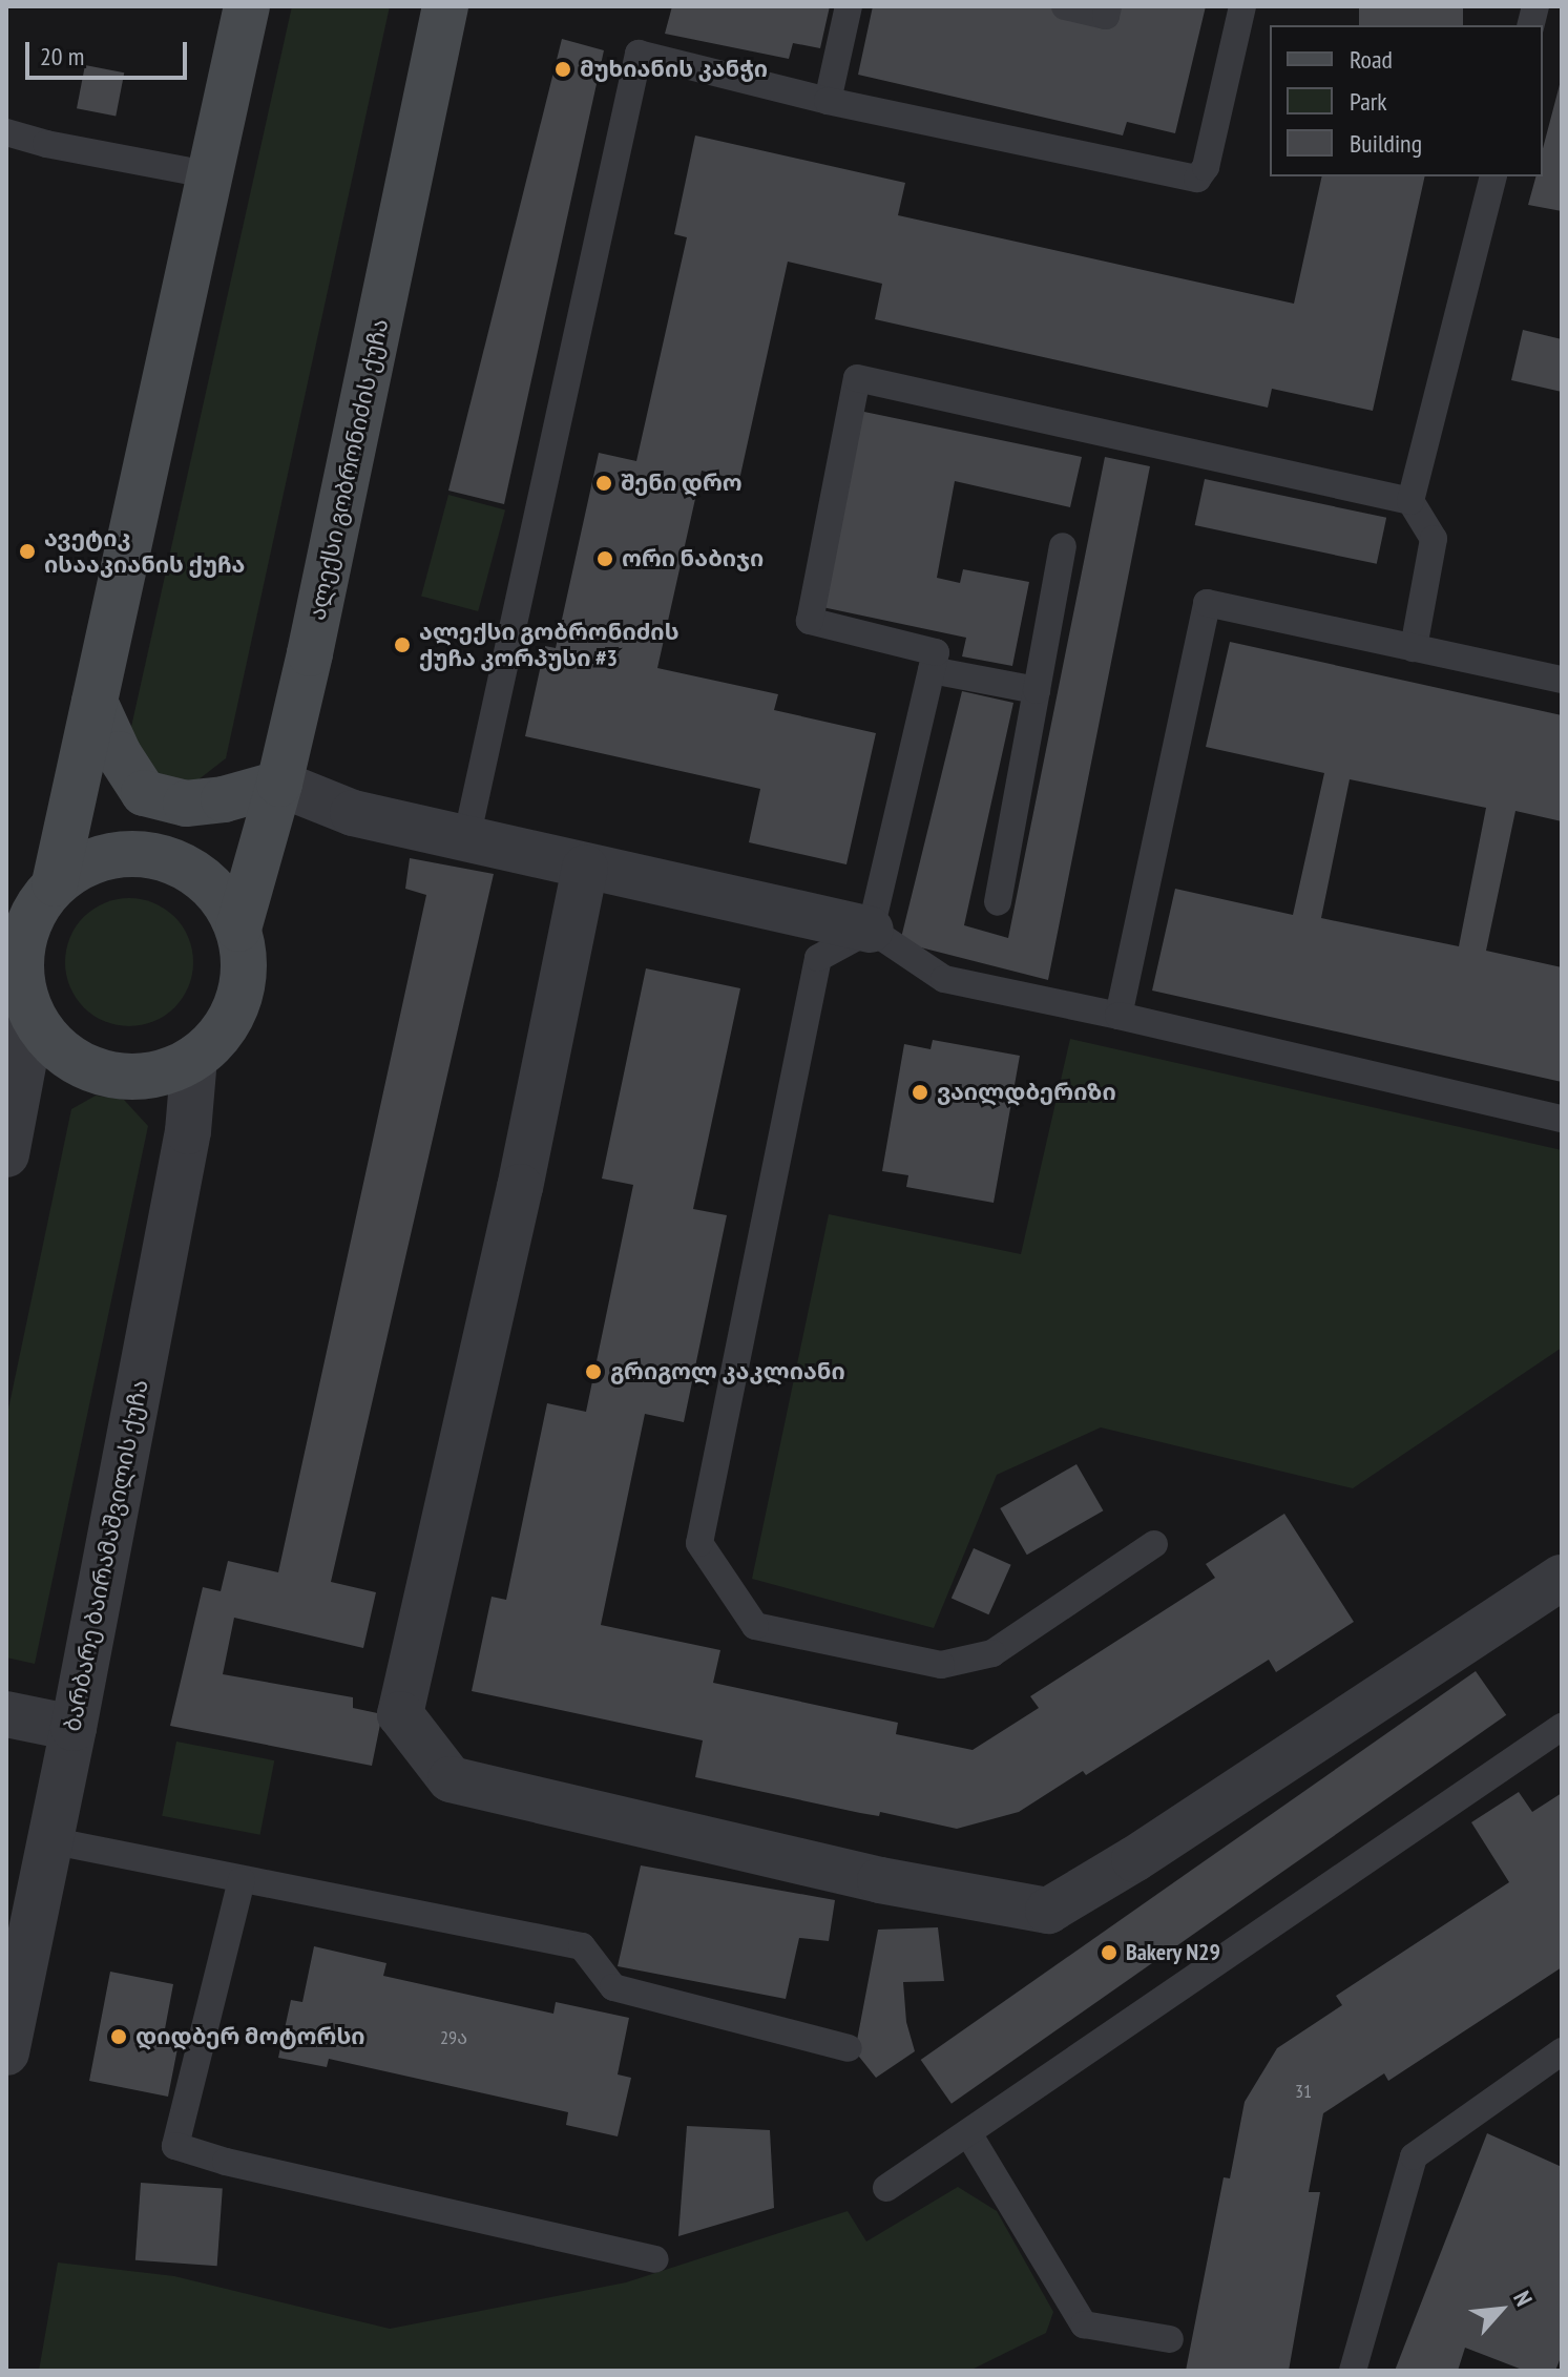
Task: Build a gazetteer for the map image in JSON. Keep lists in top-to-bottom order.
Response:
{
  "streets": {
    "main road": ["ალექსი გობრონიძის ქუჩა"],
    "street": ["ბარბარე ბაირამაშვილის ქუჩა"]
  },
  "crossings": [
    ["ალექსი გობრონიძის ქუჩა", "ბარბარე ბაირამაშვილის ქუჩა"]
  ],
  "places": [
    "მუხიანის კანჭი",
    "შენი დრო",
    "ავეტიკ ისააკიანის ქუჩა",
    "ორი ნაბიჯი",
    "ალექსი გობრონიძის ქუჩა კორპუსი #3",
    "ვაილდბერიზი",
    "გრიგოლ კაკლიანი",
    "Bakery N29",
    "დიდბერ მოტორსი"
  ],
  "house_numbers": ["29ა", "31"],
  "legend": ["Road", "Park", "Building"],
  "scale_bar": "20 m",
  "north": "top right"
}
